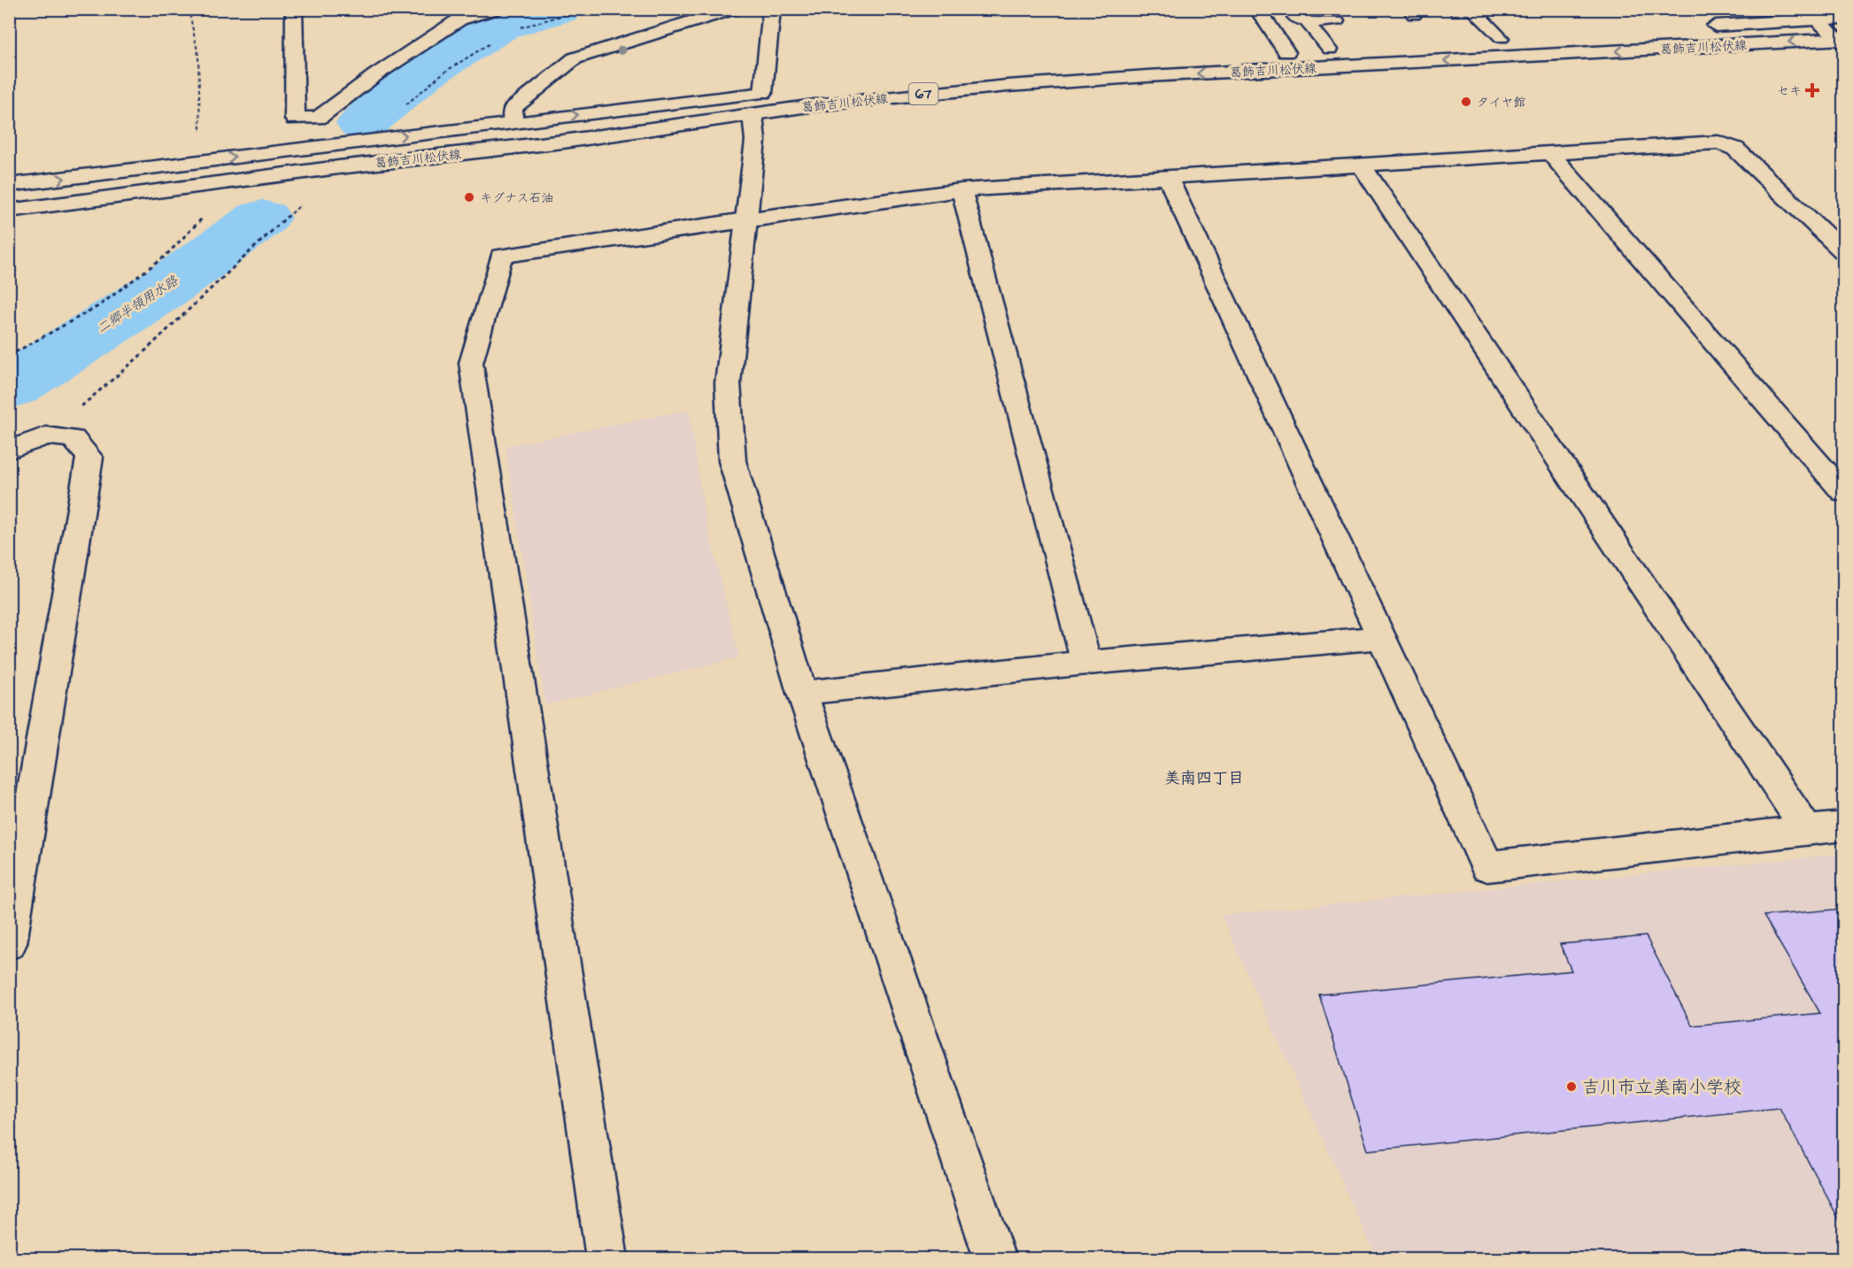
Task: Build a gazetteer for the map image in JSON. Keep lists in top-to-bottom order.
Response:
{
  "streets": {
    "street": ["葛飾吉川松伏線", "67"]
  },
  "districts": ["美南四丁目"],
  "water": ["二郷半領用水路"],
  "places": {
    "health": ["セキ"],
    "other": ["タイヤ館", "キグナス石油", "吉川市立美南小学校"]
  }
}
